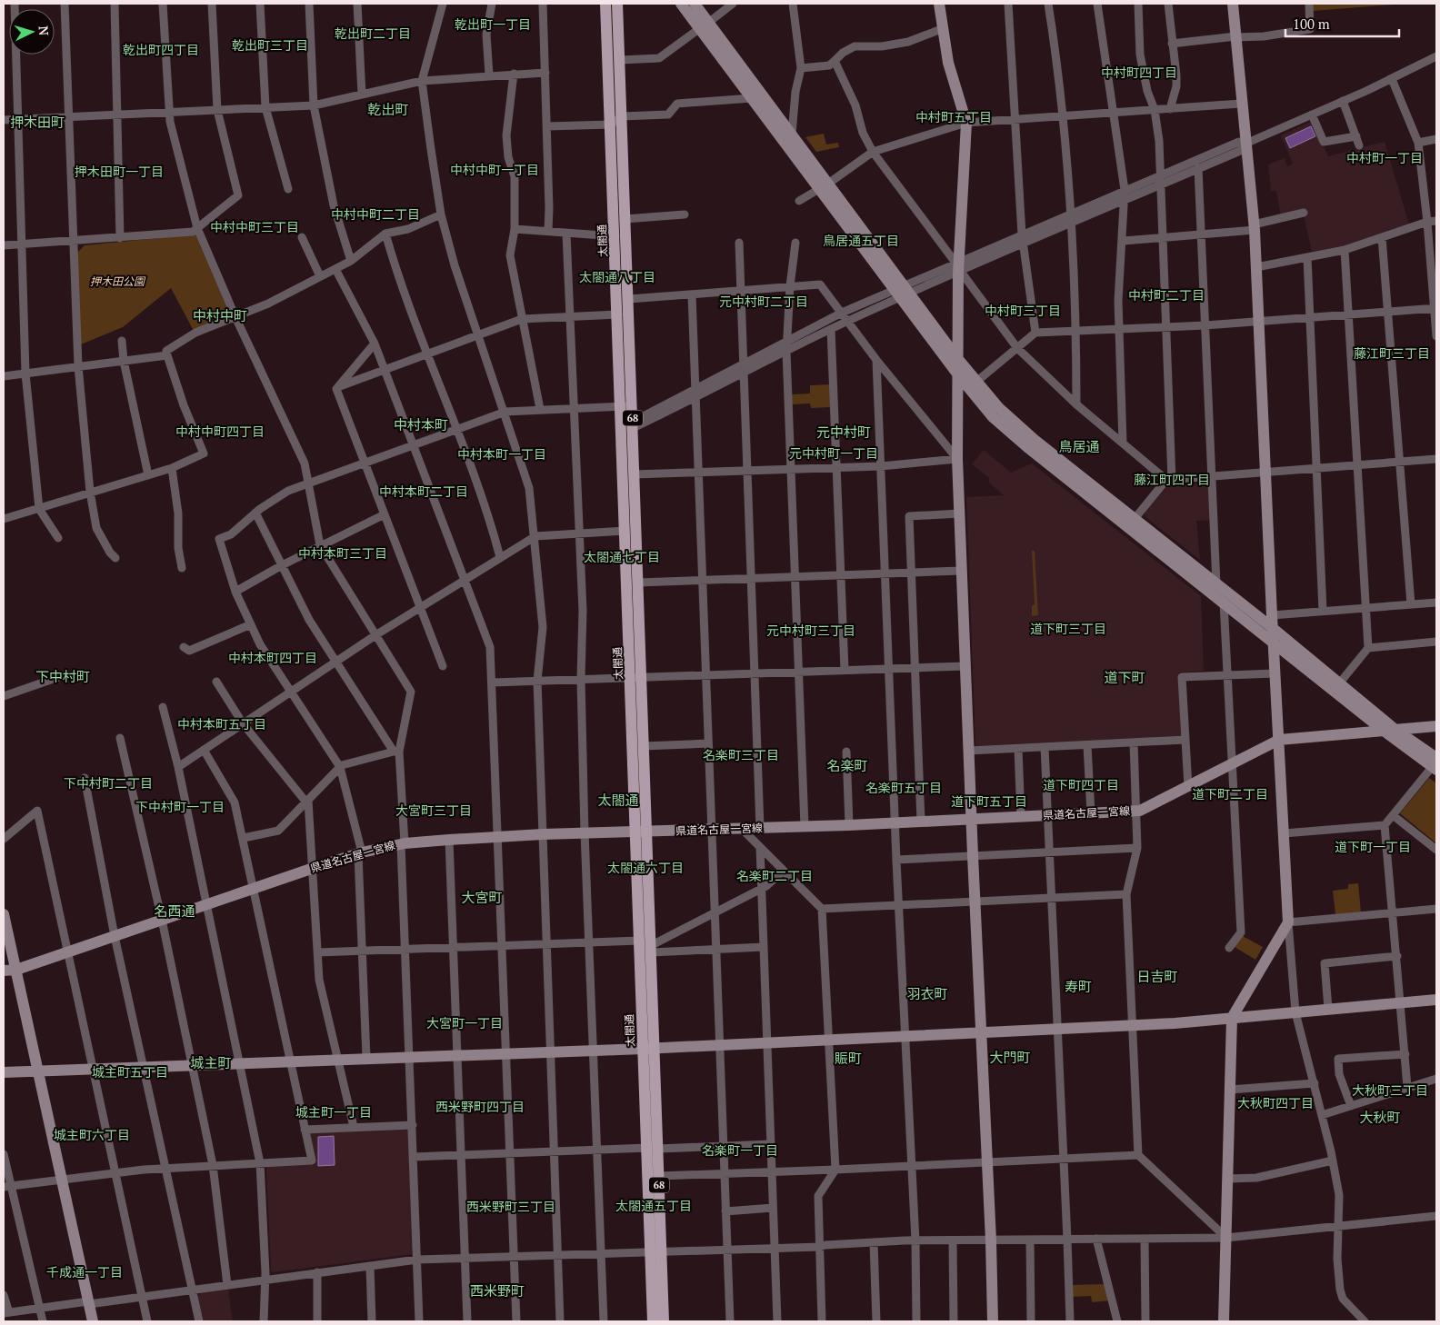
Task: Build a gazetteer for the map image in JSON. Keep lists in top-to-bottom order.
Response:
{
  "streets": {
    "main road": ["太閤通", "68"],
    "street": ["県道名古屋一宮線"]
  },
  "crossings": [
    ["太閤通", "県道名古屋一宮線"]
  ],
  "districts": [
    "乾出町一丁目",
    "乾出町二丁目",
    "乾出町三丁目",
    "乾出町四丁目",
    "中村町四丁目",
    "乾出町",
    "中村町五丁目",
    "押木田町",
    "中村町一丁目",
    "中村中町一丁目",
    "押木田町一丁目",
    "中村中町二丁目",
    "中村中町三丁目",
    "鳥居通五丁目",
    "太閤通八丁目",
    "中村町二丁目",
    "元中村町二丁目",
    "中村町三丁目",
    "中村中町",
    "藤江町三丁目",
    "中村本町",
    "中村中町四丁目",
    "元中村町",
    "鳥居通",
    "元中村町一丁目",
    "中村本町一丁目",
    "藤江町四丁目",
    "中村本町二丁目",
    "中村本町三丁目",
    "太閤通七丁目",
    "道下町三丁目",
    "元中村町三丁目",
    "中村本町四丁目",
    "下中村町",
    "道下町",
    "中村本町五丁目",
    "名楽町三丁目",
    "名楽町",
    "下中村町二丁目",
    "道下町四丁目",
    "名楽町五丁目",
    "道下町二丁目",
    "太閤通",
    "道下町五丁目",
    "下中村町一丁目",
    "大宮町三丁目",
    "道下町一丁目",
    "太閤通六丁目",
    "名楽町二丁目",
    "大宮町",
    "名西通",
    "日吉町",
    "寿町",
    "羽衣町",
    "大宮町一丁目",
    "大門町",
    "賑町",
    "城主町",
    "城主町五丁目",
    "大秋町三丁目",
    "大秋町四丁目",
    "西米野町四丁目",
    "城主町一丁目",
    "大秋町",
    "城主町六丁目",
    "名楽町一丁目",
    "太閤通五丁目",
    "西米野町三丁目",
    "千成通一丁目",
    "西米野町"
  ],
  "parks": ["押木田公園"],
  "scale_bar": "100 m",
  "north": "right"
}
